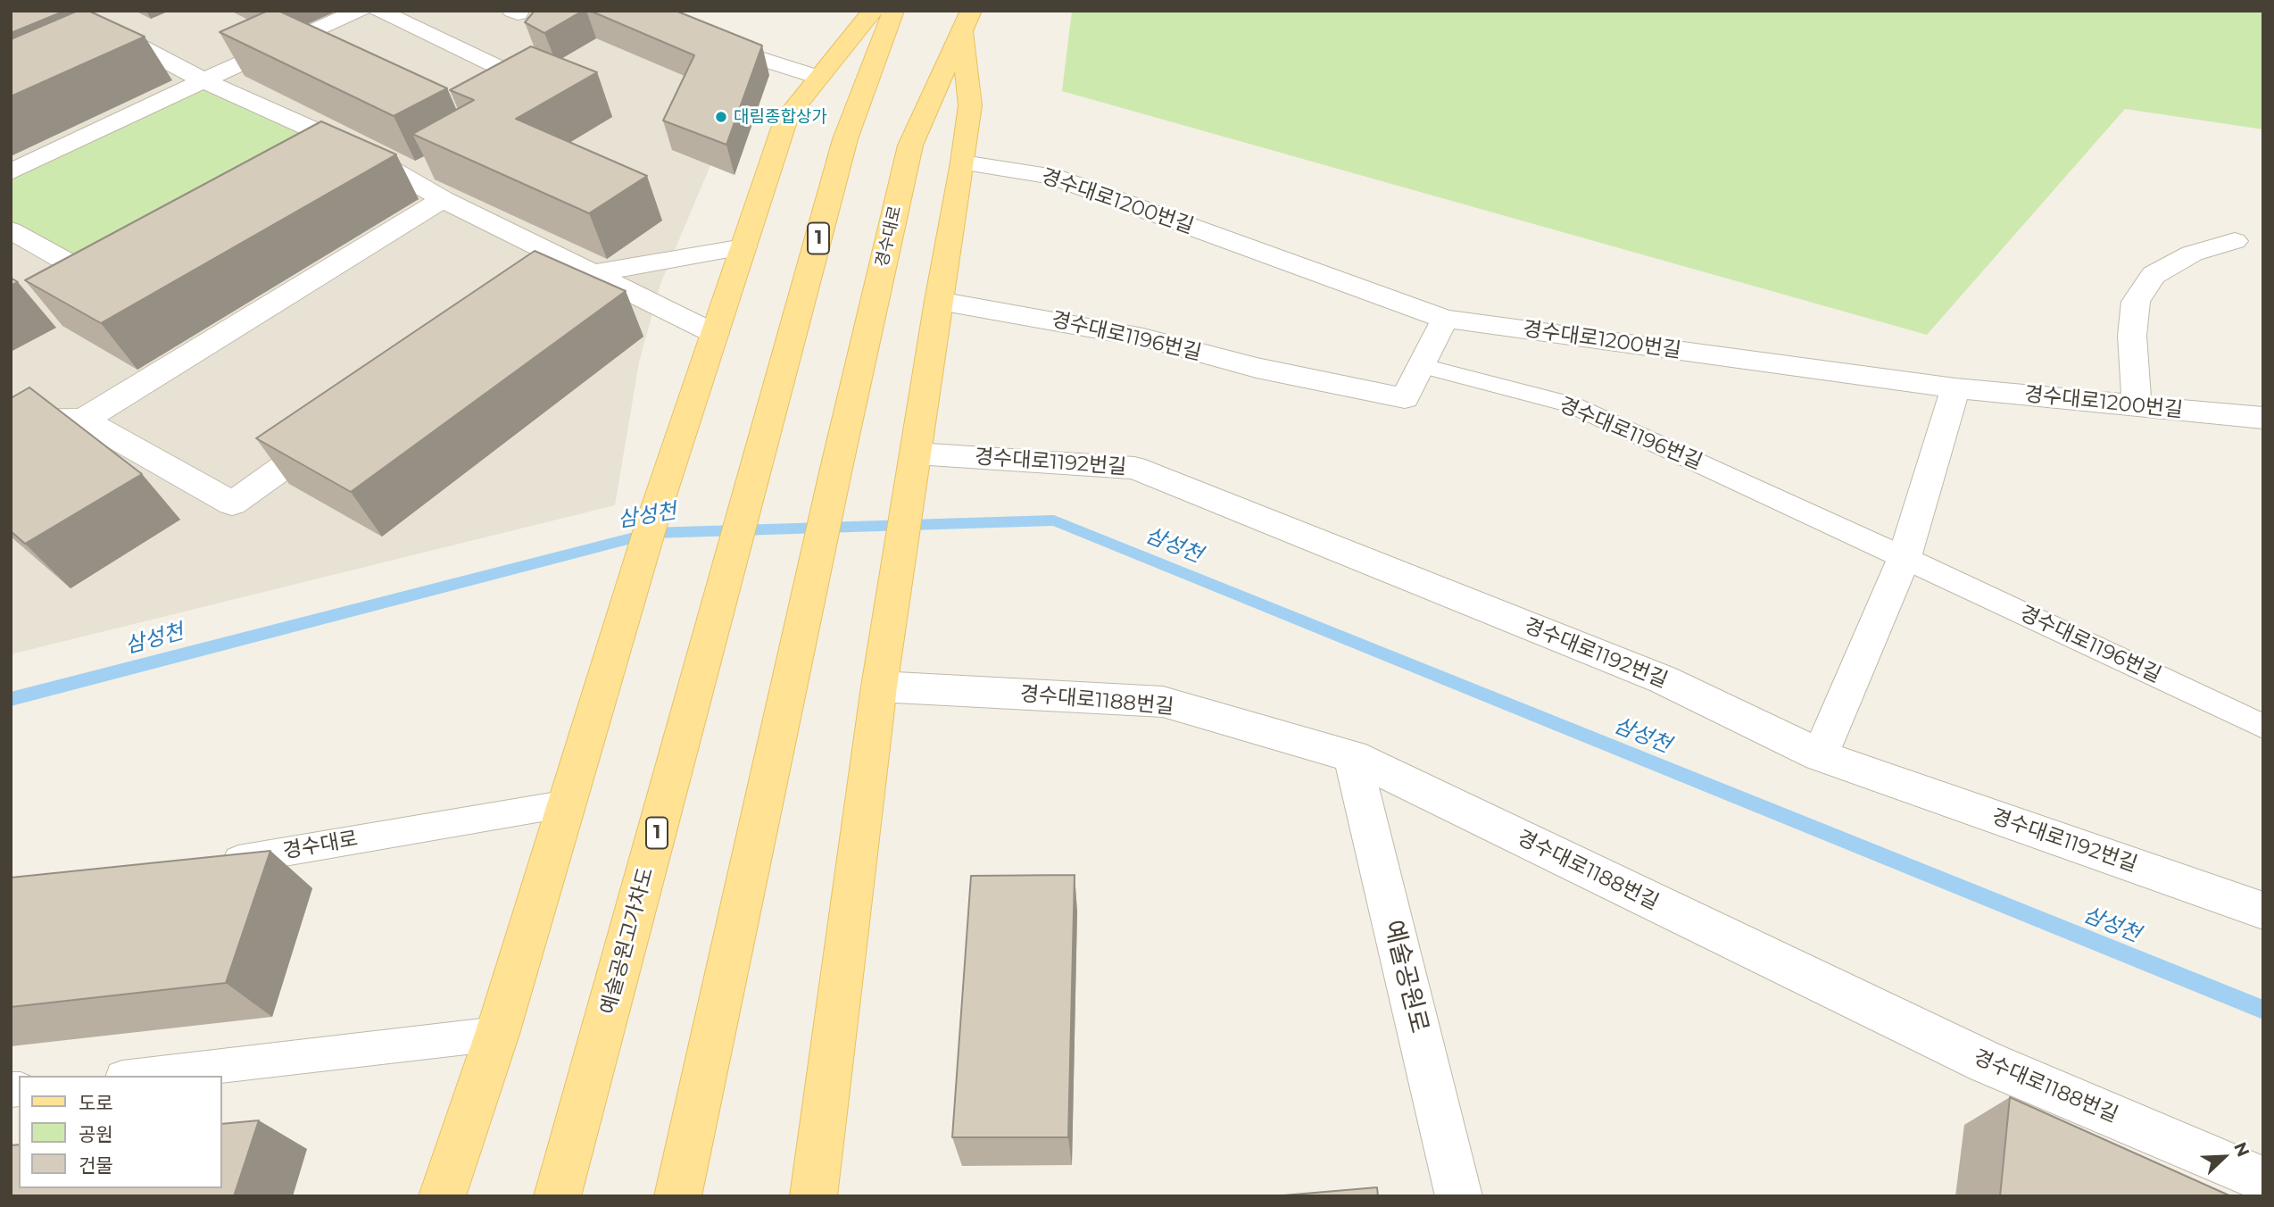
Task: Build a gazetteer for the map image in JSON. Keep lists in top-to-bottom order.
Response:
{
  "streets": {
    "main road": ["경수대로", "1", "예술공원고가차도"],
    "street": [
      "경수대로1200번길",
      "경수대로1196번길",
      "경수대로1192번길",
      "경수대로1188번길",
      "예술공원로"
    ]
  },
  "crossings": [
    ["경수대로1188번길", "예술공원로"]
  ],
  "water": ["삼성천"],
  "places": ["대림종합상가"],
  "legend": ["도로", "공원", "건물"],
  "north": "top right"
}
